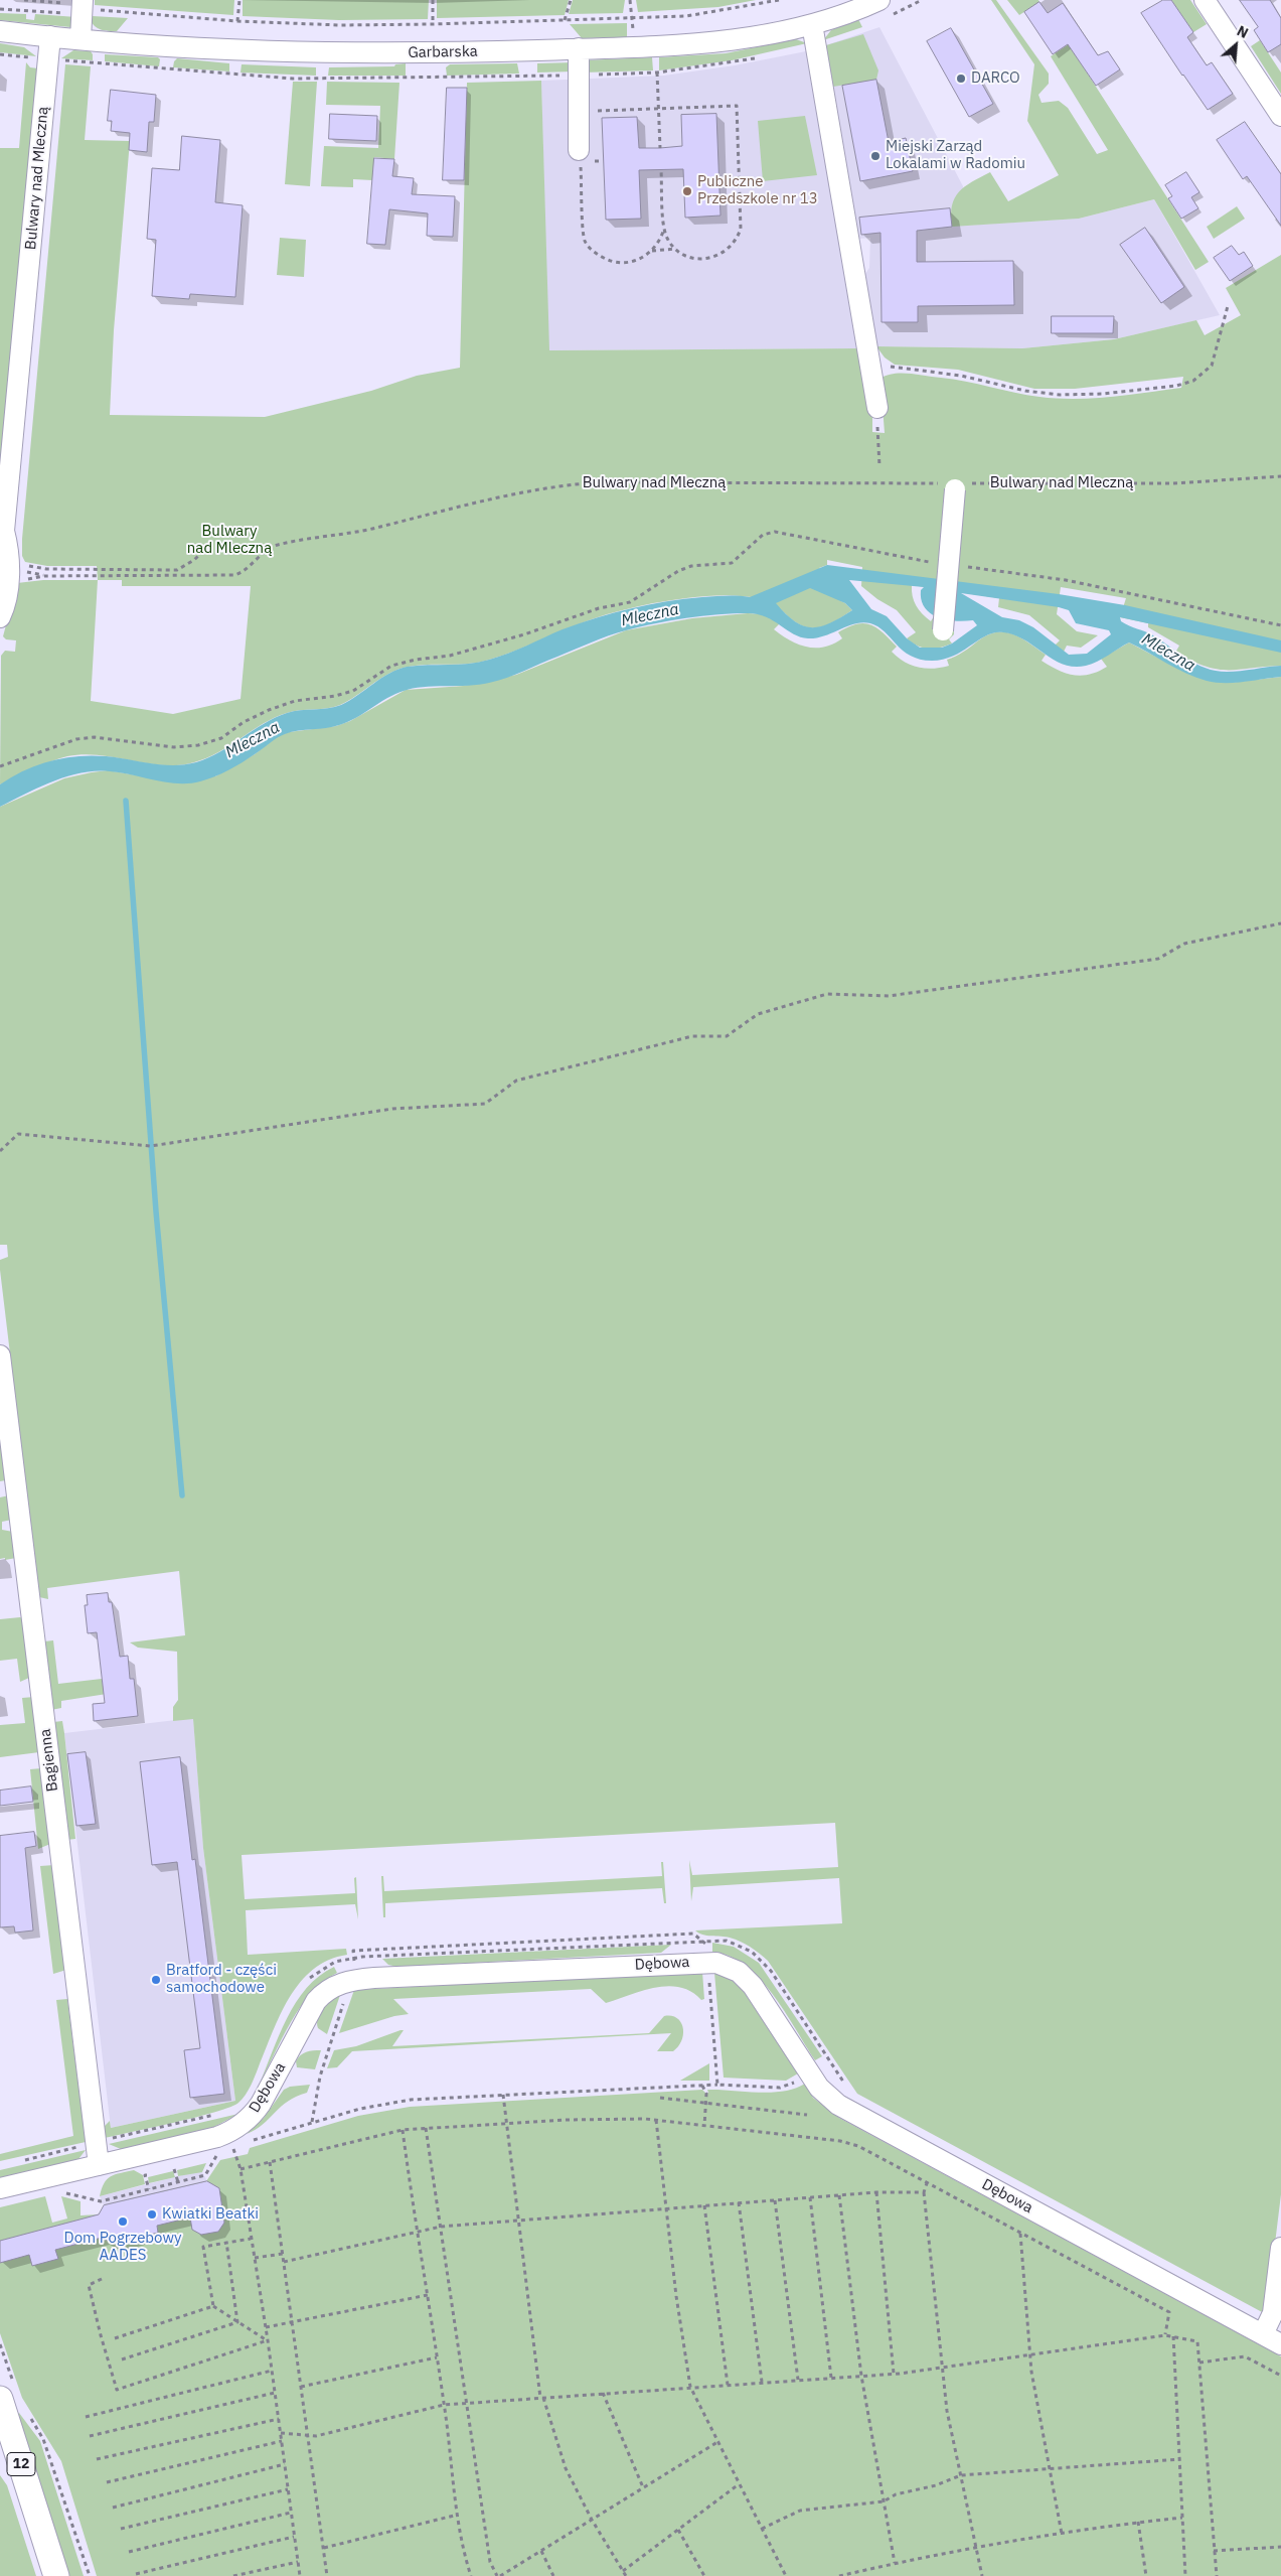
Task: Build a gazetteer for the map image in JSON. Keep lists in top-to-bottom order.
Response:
{
  "streets": {
    "main road": ["12"],
    "street": [
      "Garbarska",
      "Bulwary nad Mleczną",
      "Bagienna",
      "Dębowa"
    ]
  },
  "crossings": [
    ["Garbarska", "Bulwary nad Mleczną"],
    ["Bagienna", "Dębowa"]
  ],
  "water": ["Mleczna"],
  "parks": ["Bulwary nad Mleczną"],
  "places": [
    "DARCO",
    "Miejski Zarząd Lokalami w Radomiu",
    "Publiczne Przedszkole nr 13",
    "Bratford - części samochodowe",
    "Kwiatki Beatki",
    "Dom Pogrzebowy AADES"
  ],
  "north": "top right"
}
